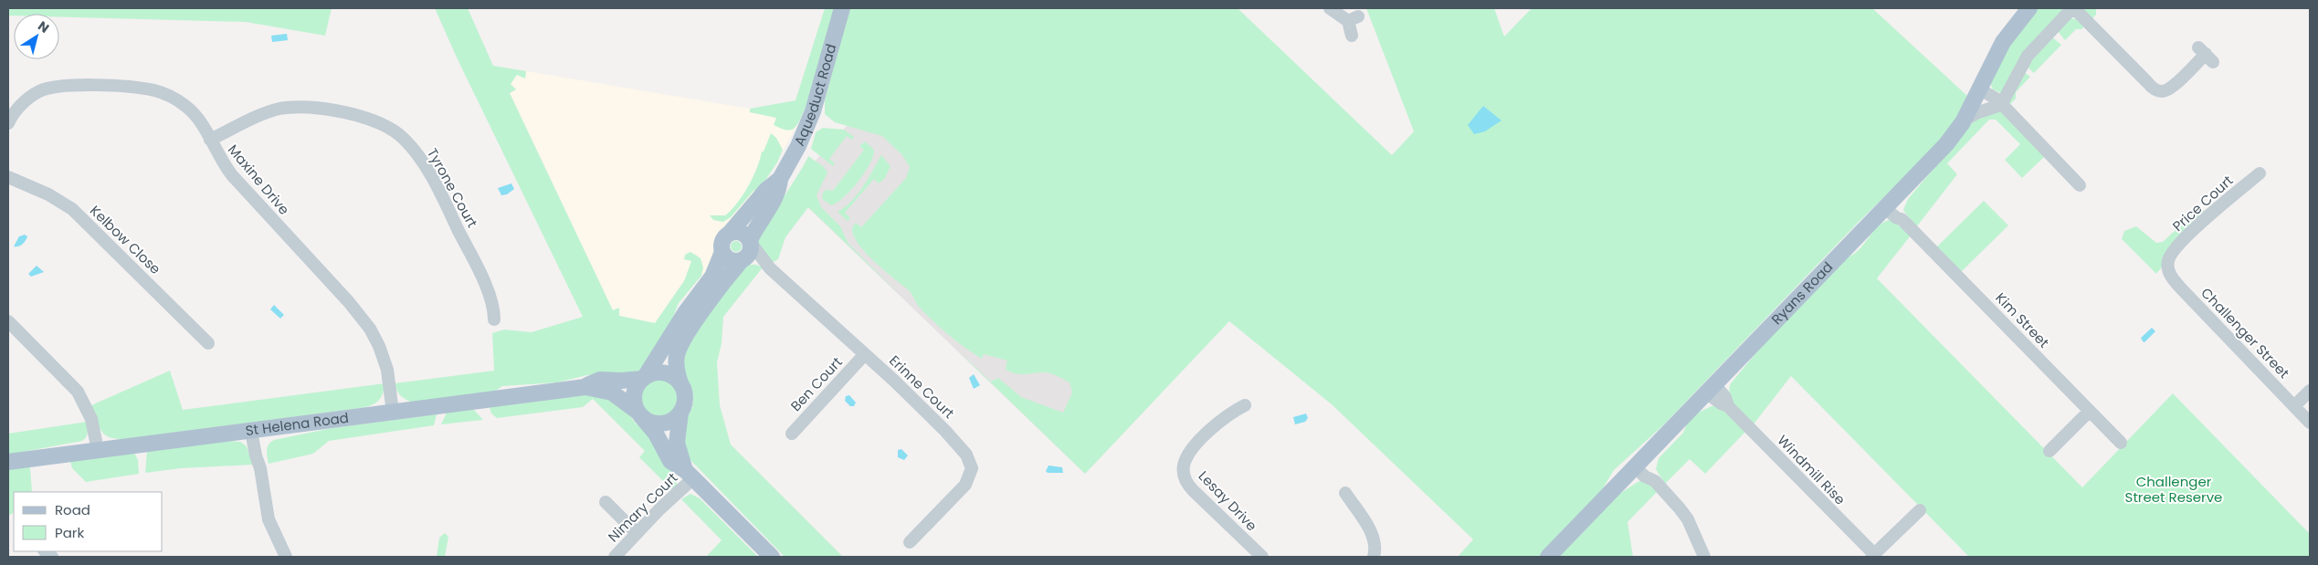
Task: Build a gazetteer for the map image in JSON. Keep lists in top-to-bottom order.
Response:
{
  "streets": {
    "main road": ["Aqueduct Road", "Ryans Road", "St Helena Road"],
    "street": [
      "Maxine Drive",
      "Tyrone Court",
      "Price Court",
      "Kelbow Close",
      "Kim Street",
      "Challenger Street",
      "Ben Court",
      "Erinne Court",
      "Windmill Rise",
      "Lesay Drive",
      "Nimary Court"
    ]
  },
  "crossings": [
    ["Aqueduct Road", "Erinne Court"],
    ["Maxine Drive", "Tyrone Court"],
    ["Maxine Drive", "St Helena Road"],
    ["Price Court", "Challenger Street"],
    ["Ryans Road", "Kim Street"],
    ["Ryans Road", "Windmill Rise"],
    ["Ben Court", "Erinne Court"]
  ],
  "parks": ["Challenger Street Reserve"],
  "legend": ["Road", "Park"],
  "north": "top right"
}
